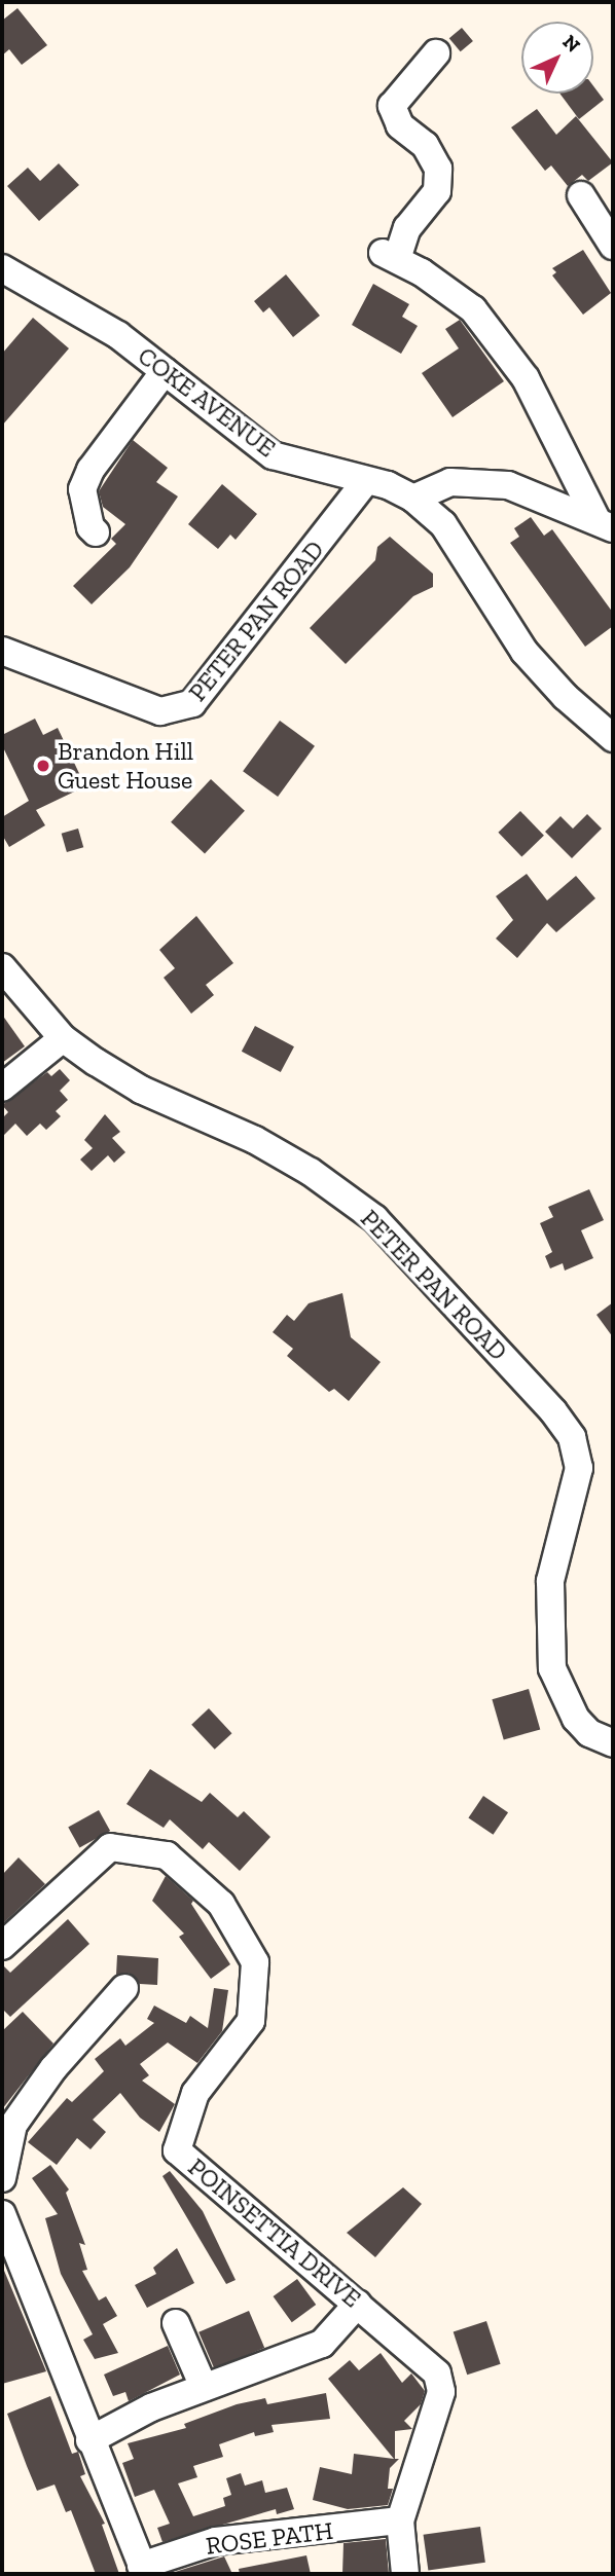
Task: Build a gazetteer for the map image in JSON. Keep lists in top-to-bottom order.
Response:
{
  "streets": {
    "street": [
      "COKE AVENUE",
      "PETER PAN ROAD",
      "POINSETTIA DRIVE",
      "ROSE PATH"
    ]
  },
  "crossings": [
    ["COKE AVENUE", "PETER PAN ROAD"],
    ["POINSETTIA DRIVE", "ROSE PATH"]
  ],
  "places": ["Brandon Hill Guest House"],
  "north": "top right"
}
